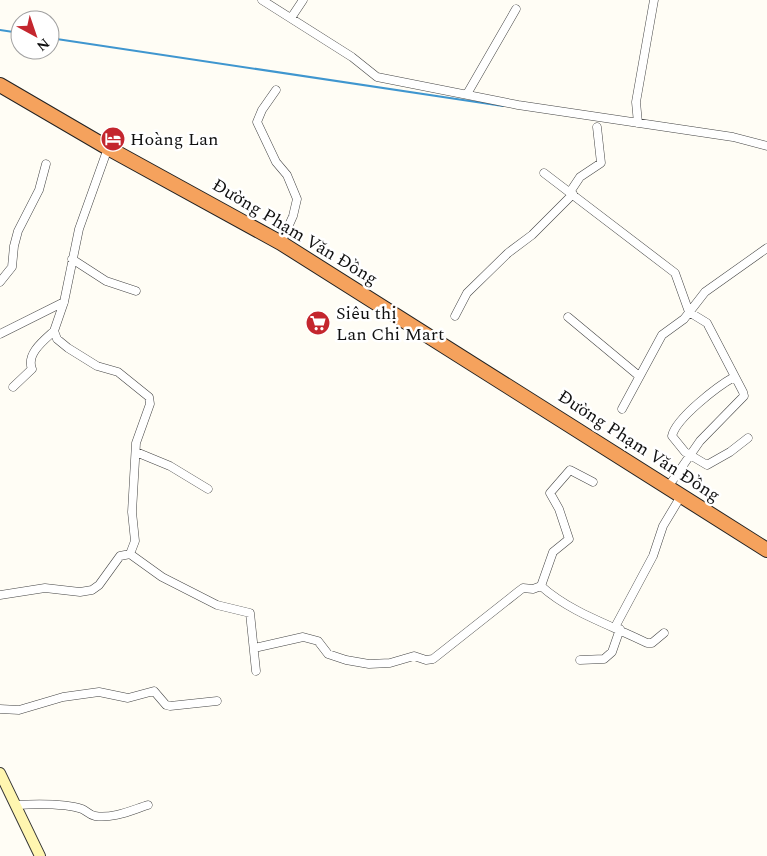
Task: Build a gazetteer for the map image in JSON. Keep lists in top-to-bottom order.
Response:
{
  "streets": {
    "highway": ["Đường Phạm Văn Đồng"]
  },
  "places": {
    "hotel": ["Hoàng Lan"],
    "supermarket": ["Siêu thị Lan Chi Mart"]
  },
  "north": "bottom right"
}
